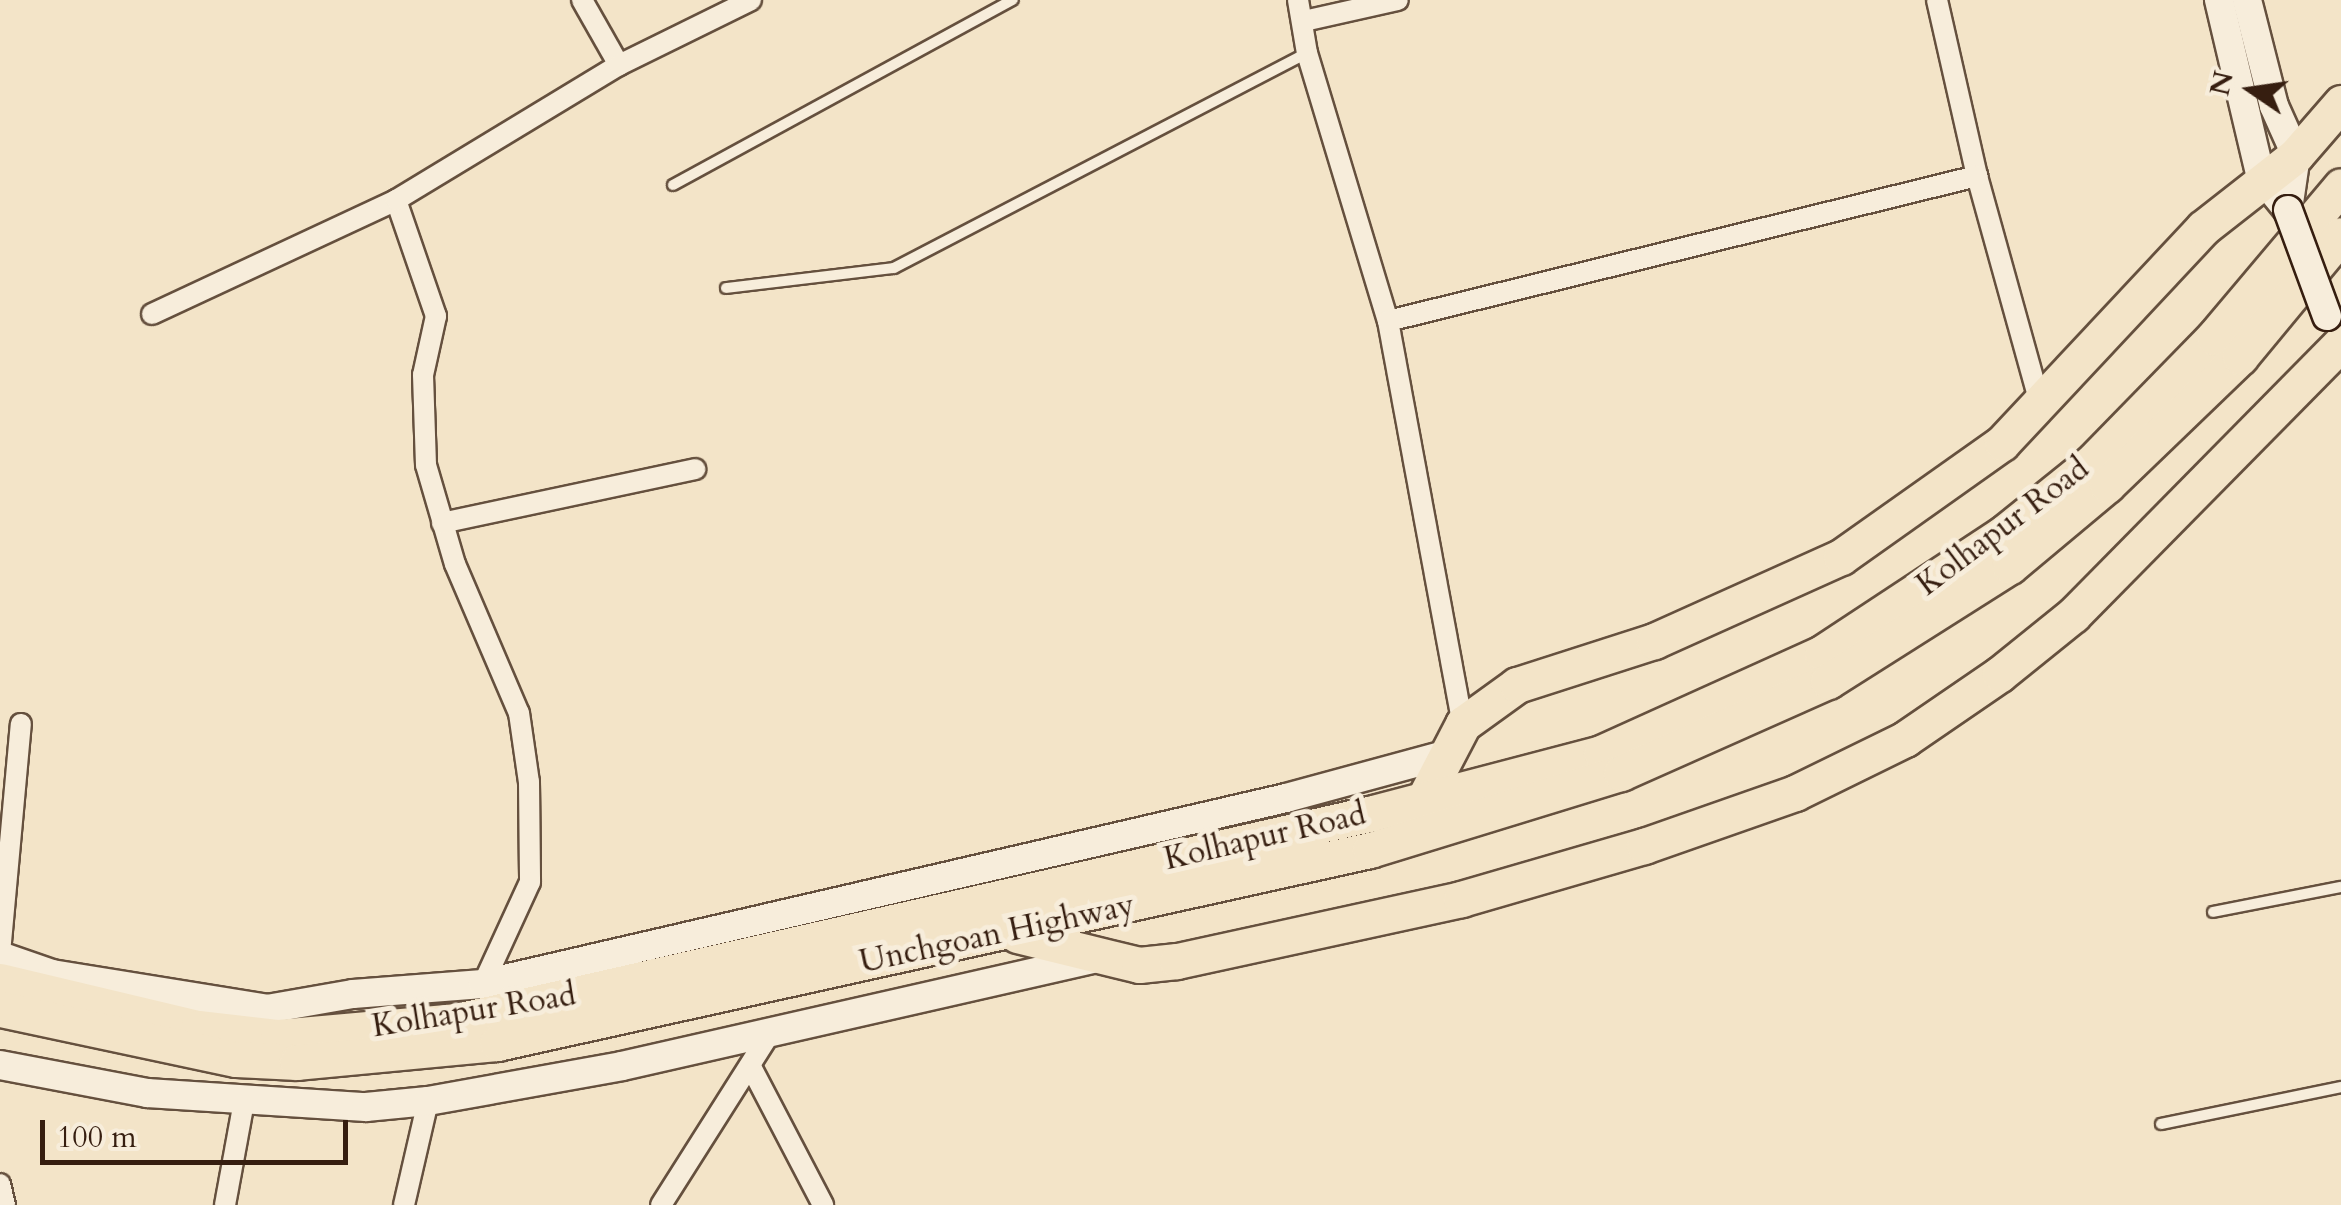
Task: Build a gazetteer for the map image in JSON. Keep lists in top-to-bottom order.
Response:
{
  "streets": {
    "highway": ["Kolhapur Road", "Unchgoan Highway"]
  },
  "scale_bar": "100 m",
  "north": "left"
}
